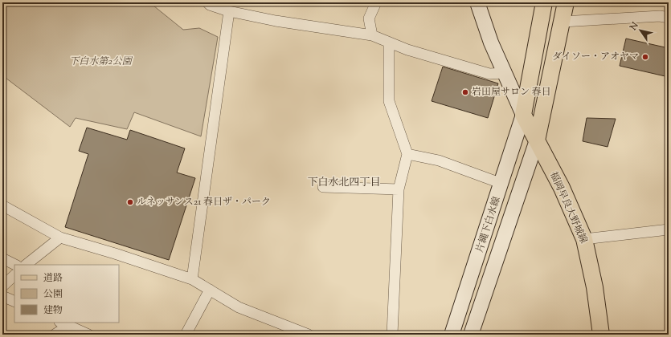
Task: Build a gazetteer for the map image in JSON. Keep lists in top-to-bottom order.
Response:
{
  "streets": {
    "main road": ["福岡早良大野城線", "片縄下白水線"]
  },
  "crossings": [
    ["福岡早良大野城線", "片縄下白水線"]
  ],
  "districts": ["下白水北四丁目"],
  "parks": ["下白水第2公園"],
  "places": ["ダイソー・アオヤマ", "岩田屋サロン 春日", "ルネッサンス21 春日ザ・パーク"],
  "legend": ["道路", "公園", "建物"],
  "north": "top left"
}
